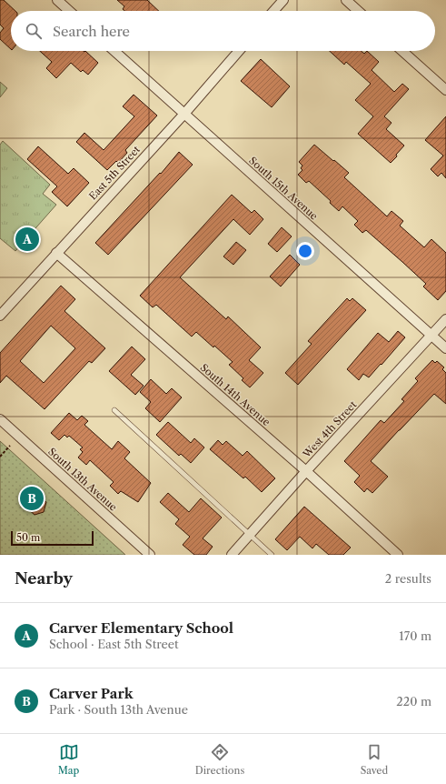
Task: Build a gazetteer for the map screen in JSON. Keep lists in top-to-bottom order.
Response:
{
  "streets": {
    "street": [
      "East 5th Street",
      "South 15th Avenue",
      "South 14th Avenue",
      "West 4th Street",
      "South 13th Avenue"
    ]
  },
  "crossings": [
    ["East 5th Street", "South 15th Avenue"],
    ["East 5th Street", "South 14th Avenue"],
    ["South 15th Avenue", "West 4th Street"],
    ["South 14th Avenue", "West 4th Street"]
  ],
  "scale_bar": "50 m",
  "page": {
    "search": "Search here",
    "pins": ["A", "B"],
    "scale": "50 m",
    "heading": ["Nearby", "2 results"],
    "list": [
      {
        "mark": "A",
        "name": "Carver Elementary School",
        "note": "School · East 5th Street",
        "value": "170 m"
      },
      {
        "mark": "B",
        "name": "Carver Park",
        "note": "Park · South 13th Avenue",
        "value": "220 m"
      }
    ],
    "nav": ["Map", "Directions", "Saved"]
  }
}
